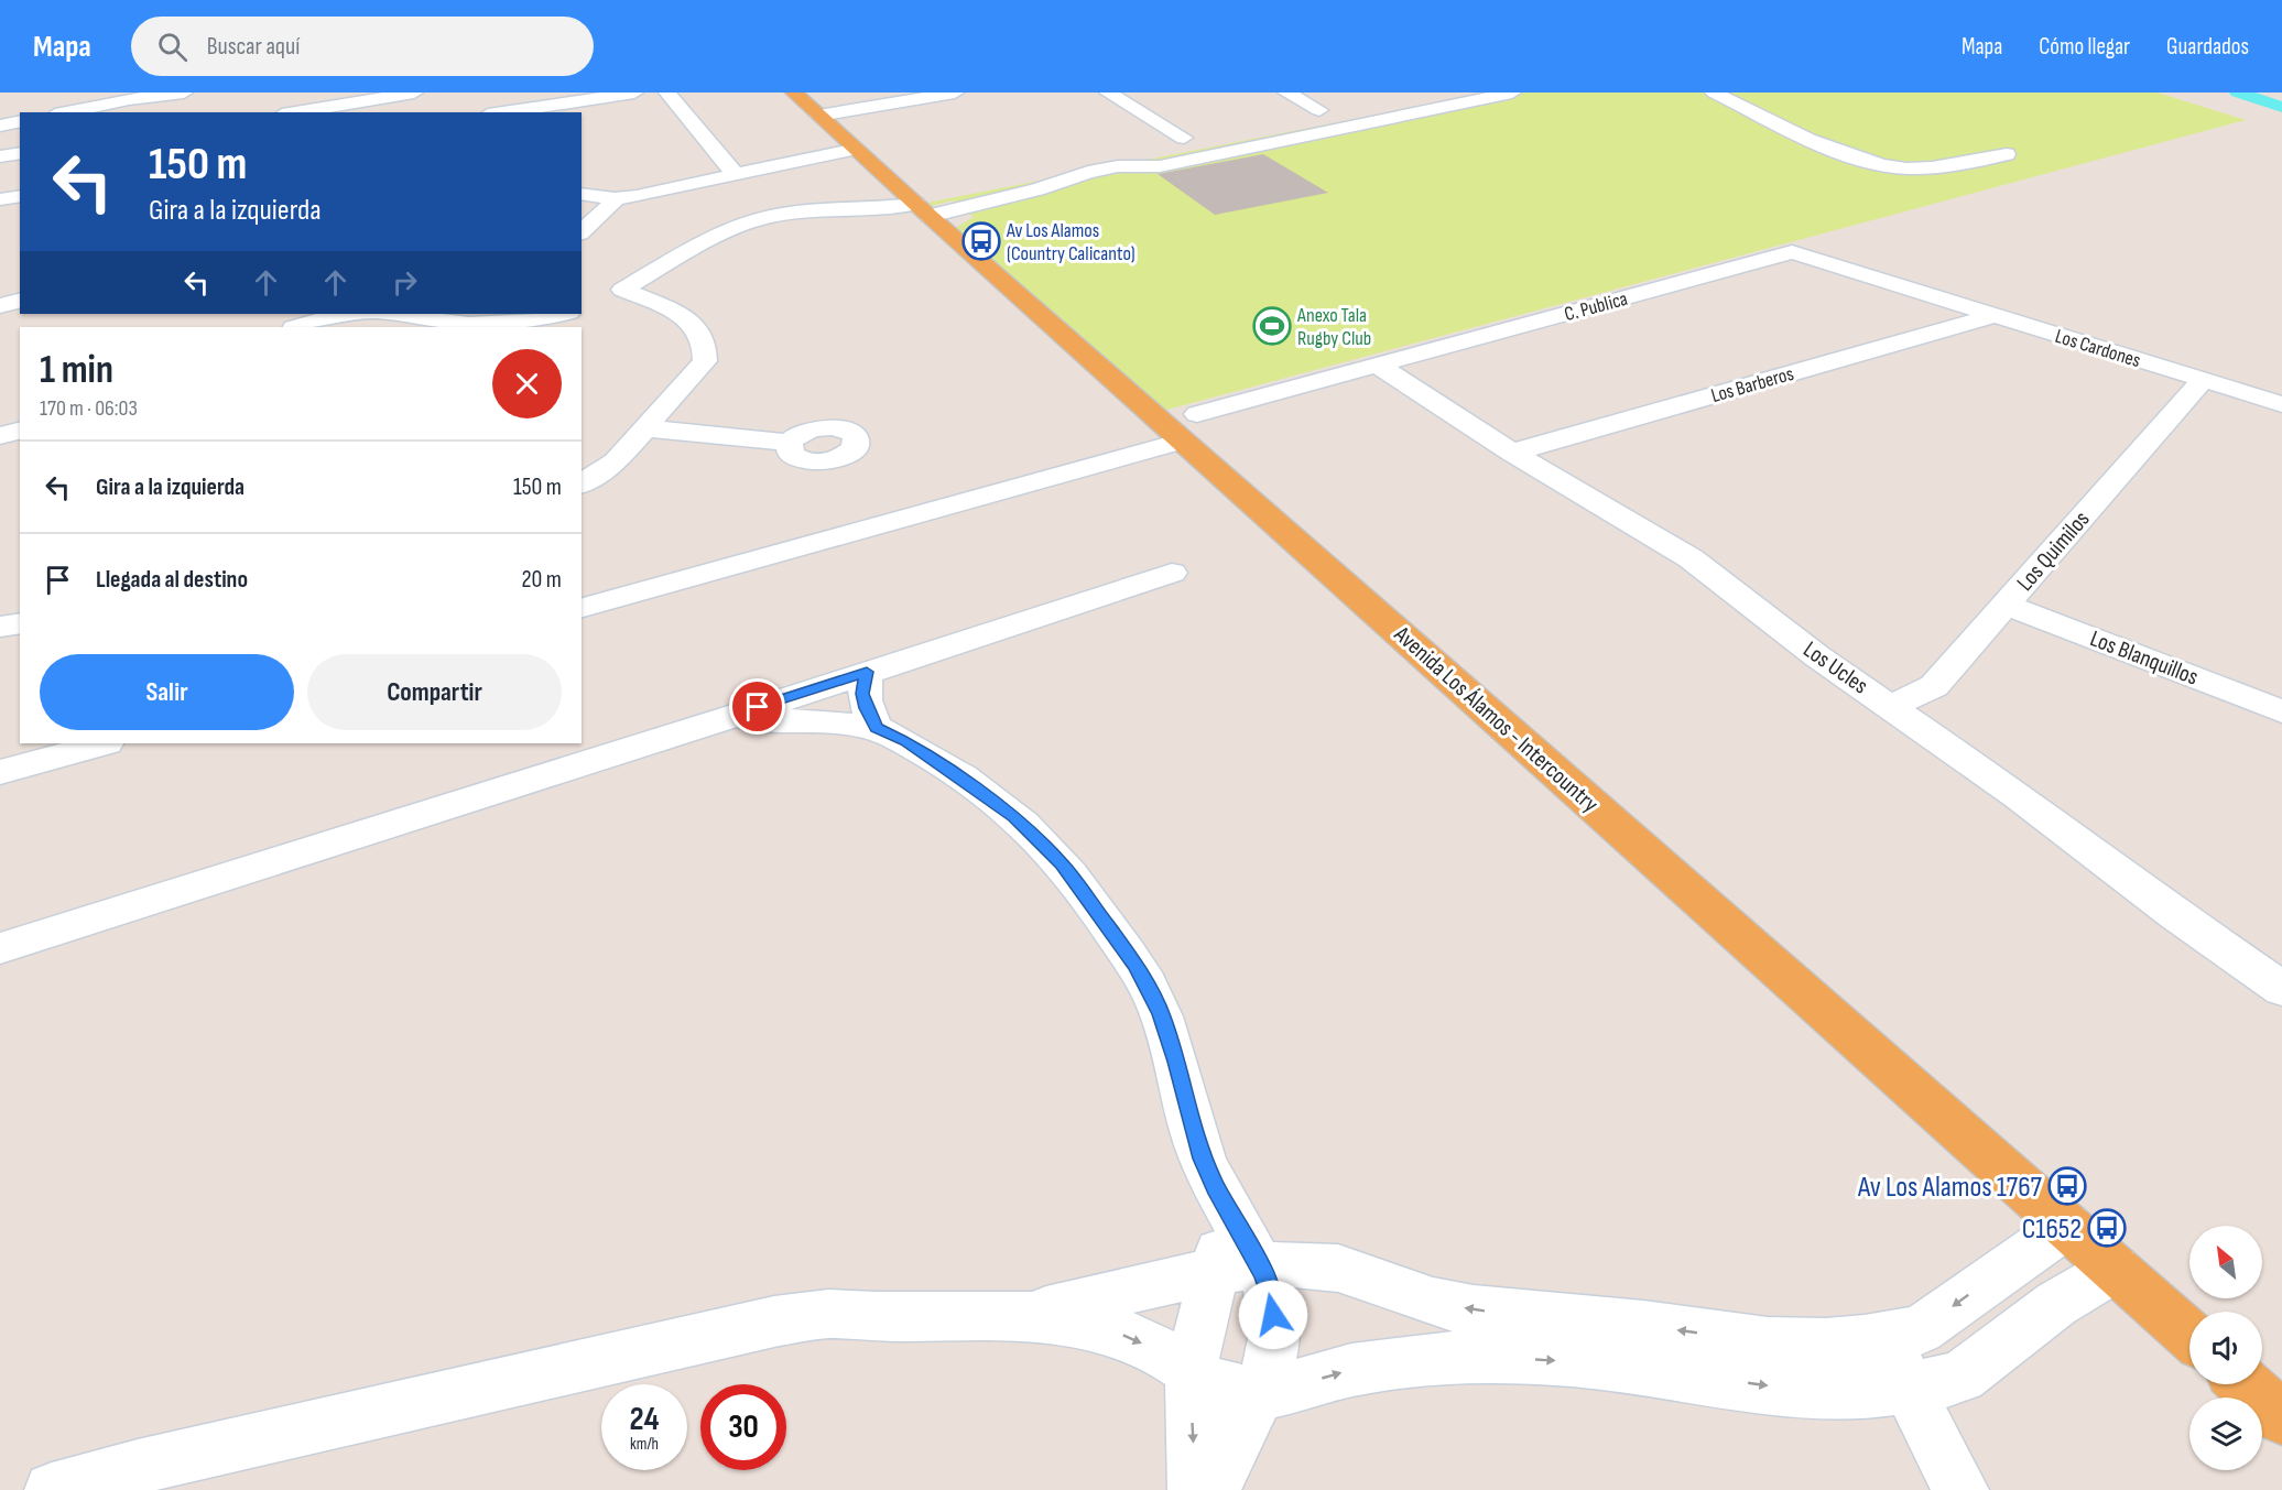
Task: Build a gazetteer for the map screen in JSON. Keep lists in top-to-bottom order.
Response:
{
  "streets": {
    "main road": ["Avenida Los Álamos - Intercountry"],
    "street": [
      "C. Publica",
      "Los Cardones",
      "Los Barberos",
      "Los Quimilos",
      "Los Blanquillos",
      "Los Ucles"
    ]
  },
  "crossings": [
    ["C. Publica", "Los Cardones"],
    ["C. Publica", "Los Barberos"],
    ["C. Publica", "Los Ucles"],
    ["C. Publica", "Avenida Los Álamos - Intercountry"],
    ["Los Cardones", "Los Barberos"],
    ["Los Cardones", "Los Quimilos"],
    ["Los Barberos", "Los Ucles"],
    ["Los Quimilos", "Los Blanquillos"],
    ["Los Quimilos", "Los Ucles"]
  ],
  "places": {
    "bus stop": ["Av Los Alamos (Country Calicanto)", "Av Los Alamos 1767", "C1652"],
    "sports": ["Anexo Tala Rugby Club"]
  },
  "north": "top left",
  "page": {
    "header": "Mapa",
    "search": "Buscar aquí",
    "nav": ["Mapa", "Cómo llegar", "Guardados"],
    "turn": ["150 m", "Gira a la izquierda"],
    "heading": ["1 min", "170 m · 06:03"],
    "list": [
      {
        "name": "Gira a la izquierda",
        "value": "150 m"
      },
      {
        "name": "Llegada al destino",
        "value": "20 m"
      }
    ],
    "buttons": ["Salir", "Compartir"],
    "speed": "24 km/h",
    "limit": "30"
  }
}
